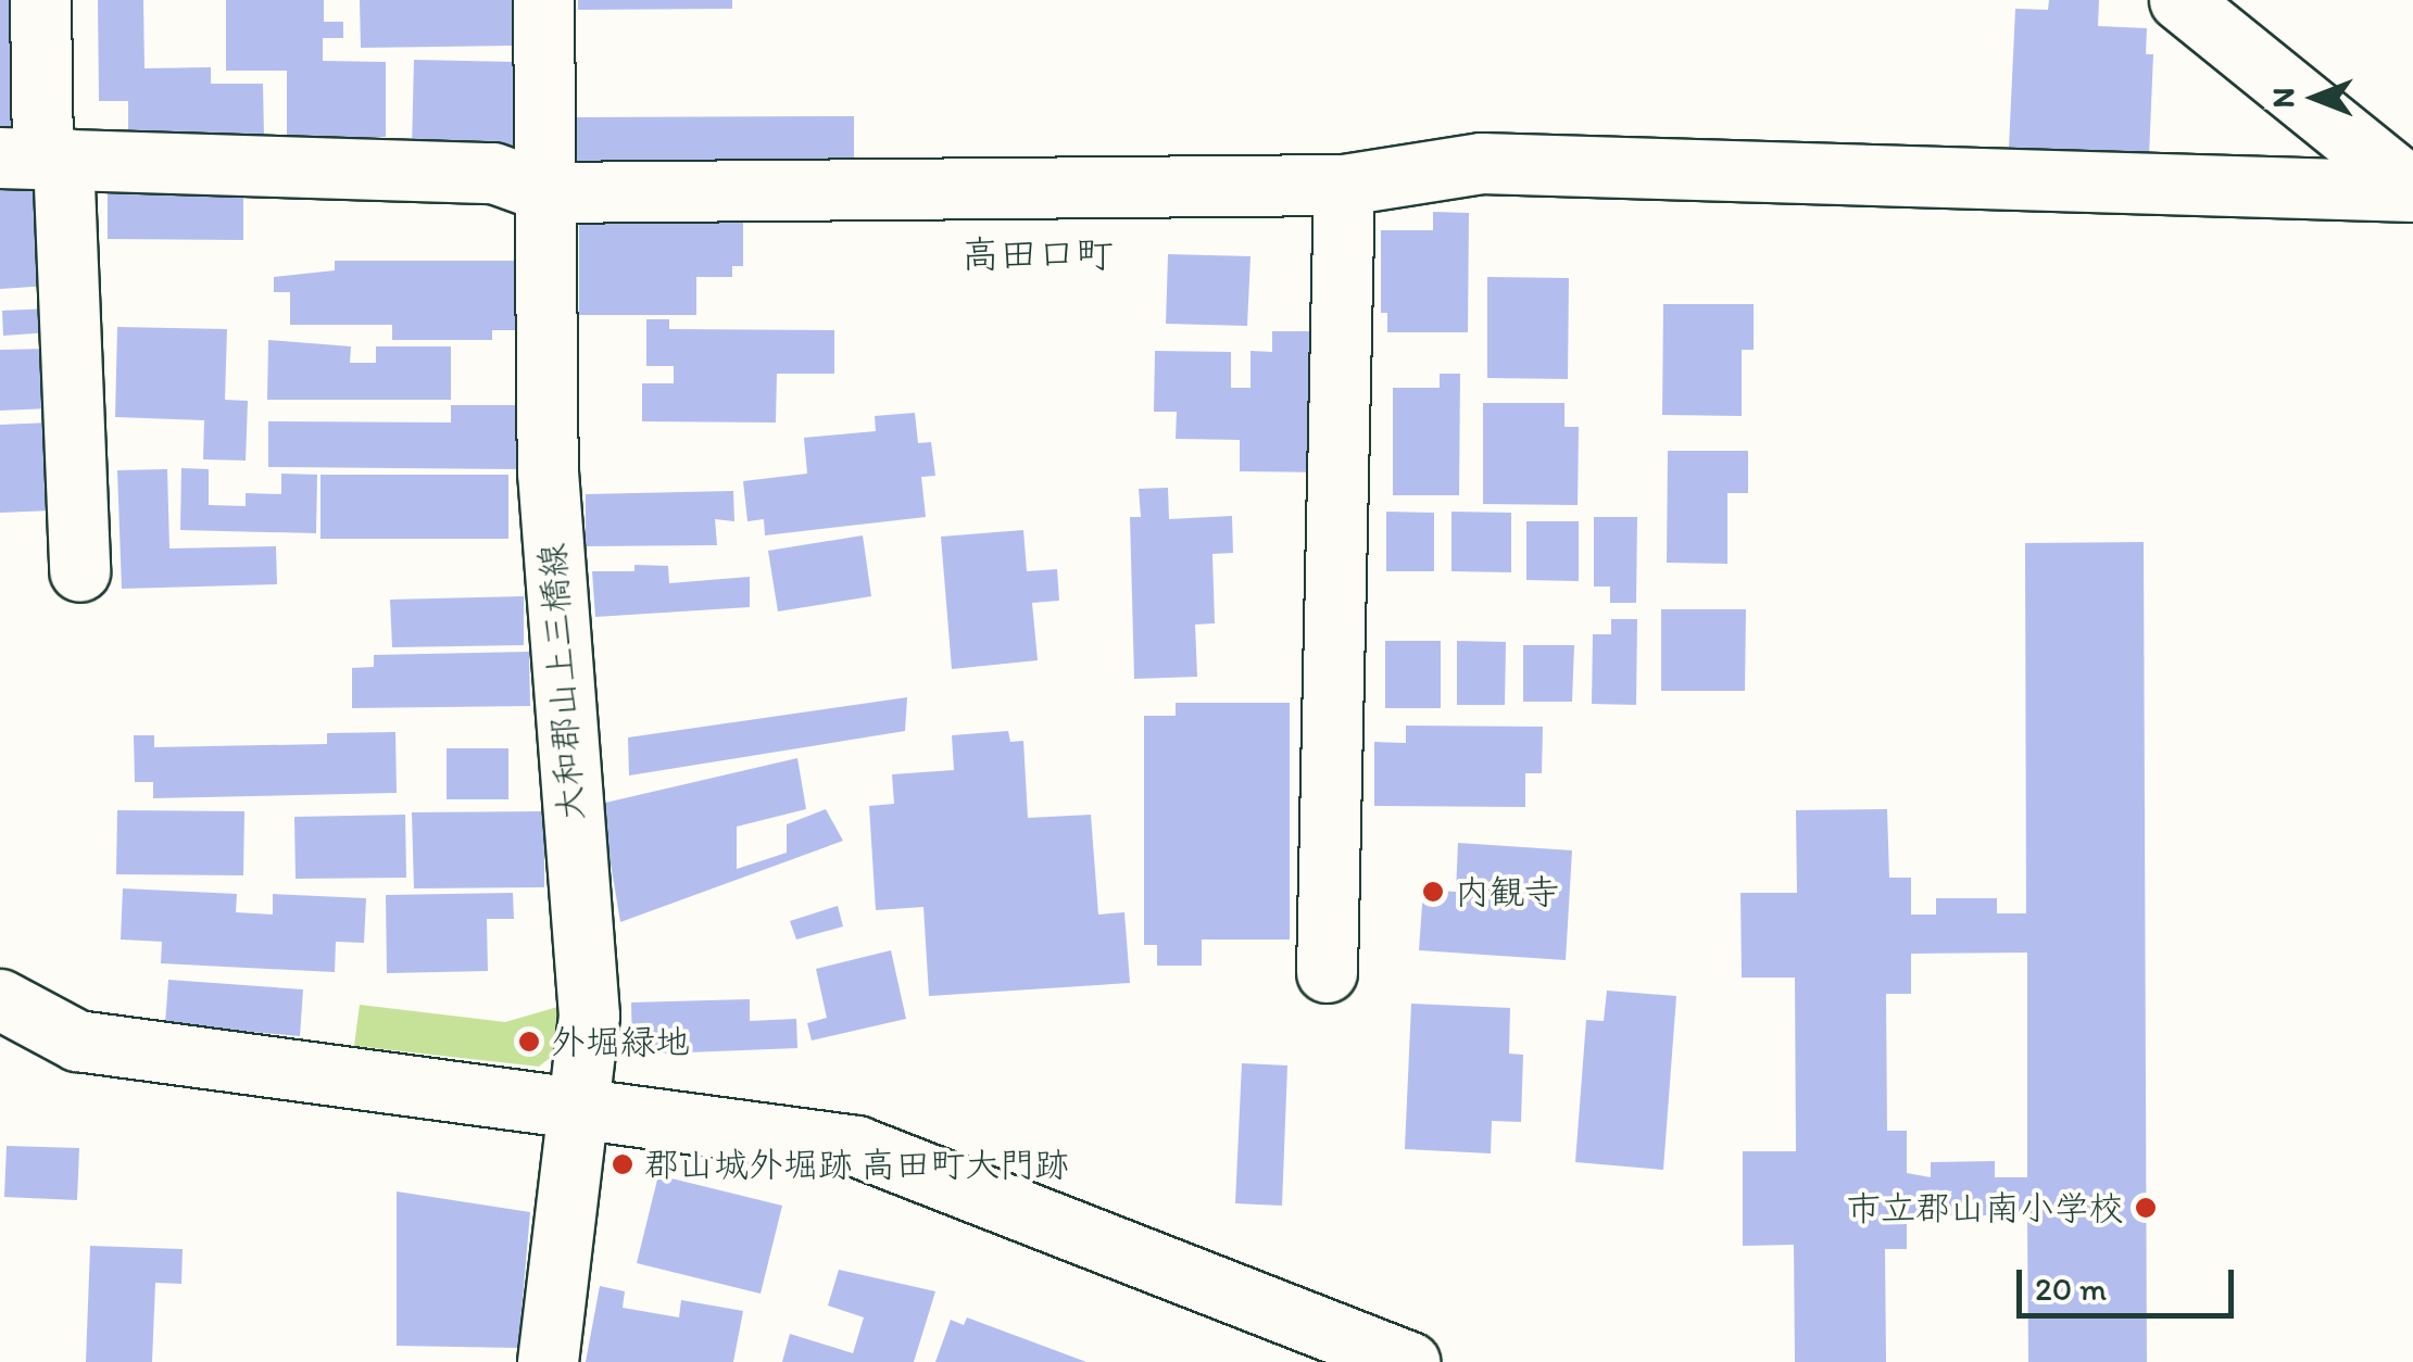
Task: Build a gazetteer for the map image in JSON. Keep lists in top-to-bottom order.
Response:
{
  "streets": {
    "street": ["大和郡山上三橋線"]
  },
  "districts": ["高田口町"],
  "places": [
    "内観寺",
    "外堀緑地",
    "郡山城外堀跡 高田町大門跡",
    "市立郡山南小学校"
  ],
  "scale_bar": "20 m",
  "north": "left"
}
